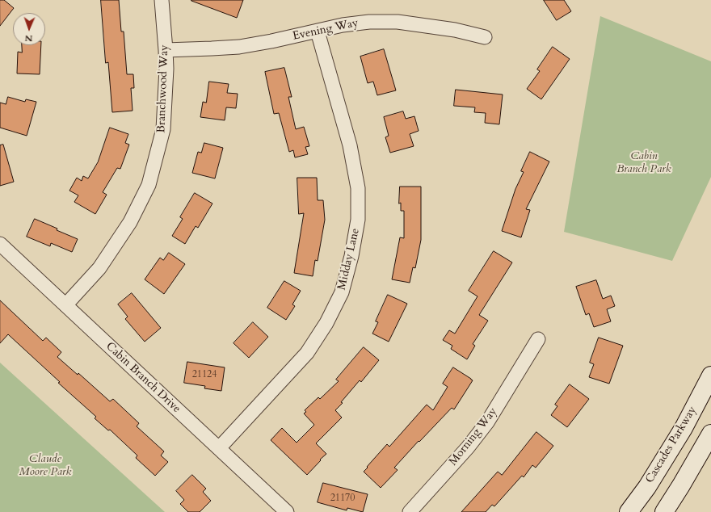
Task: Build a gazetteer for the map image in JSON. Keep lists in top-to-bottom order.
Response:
{
  "streets": {
    "main road": ["Cascades Parkway"],
    "street": [
      "Evening Way",
      "Branchwood Way",
      "Midday Lane",
      "Cabin Branch Drive",
      "Morning Way"
    ]
  },
  "crossings": [
    ["Evening Way", "Branchwood Way"],
    ["Evening Way", "Midday Lane"],
    ["Branchwood Way", "Cabin Branch Drive"],
    ["Midday Lane", "Cabin Branch Drive"]
  ],
  "parks": ["Cabin Branch Park", "Claude Moore Park"],
  "house_numbers": ["21124", "21170"],
  "north": "bottom"
}
